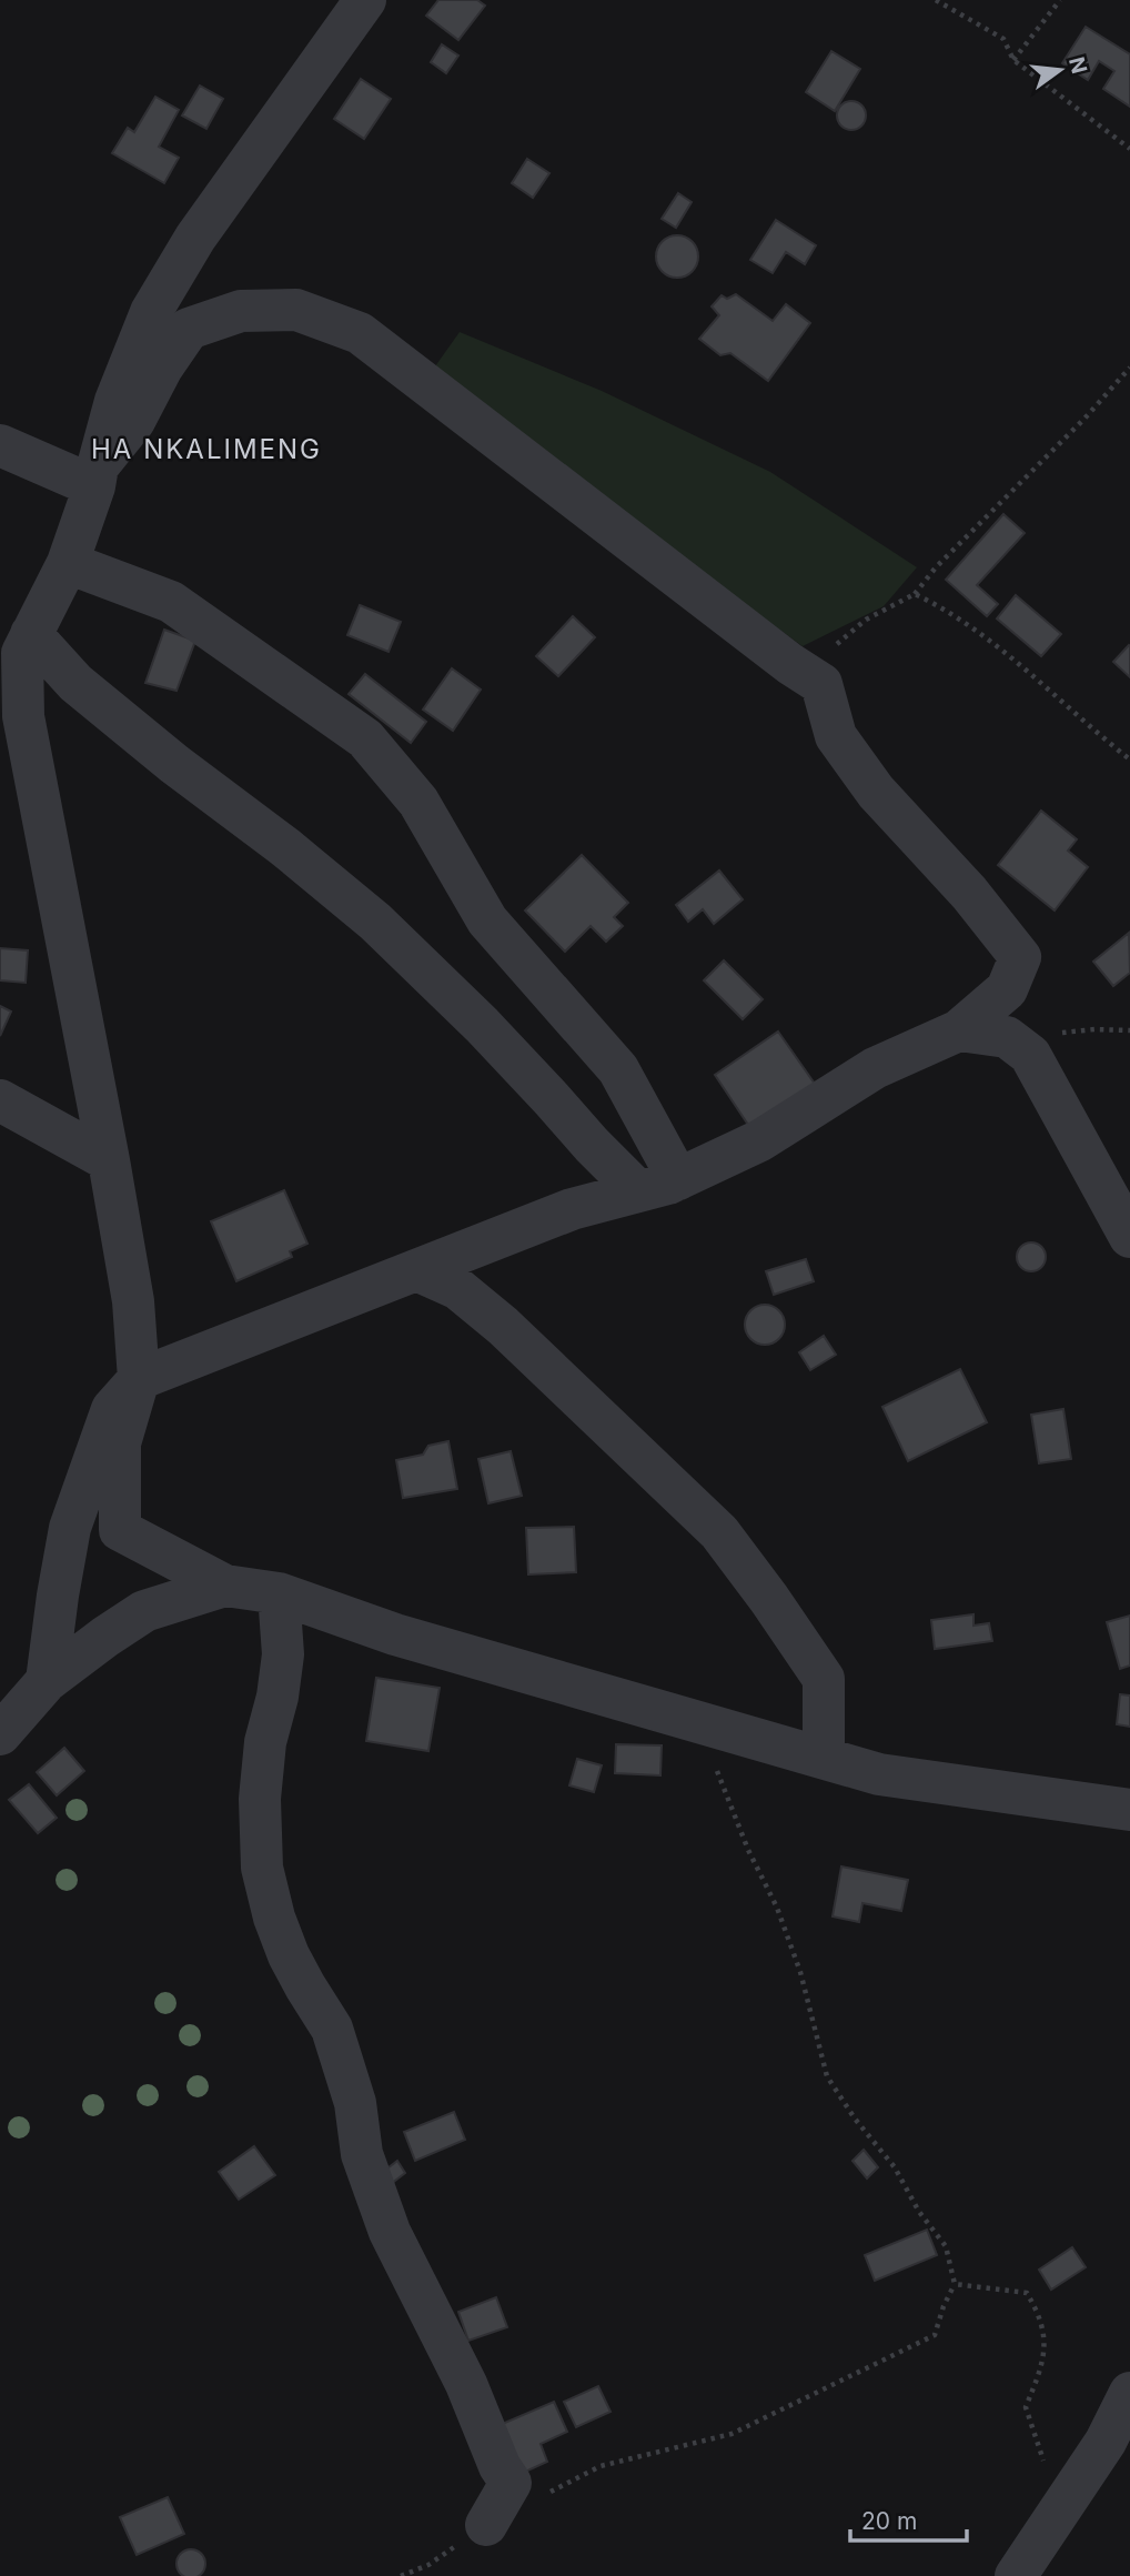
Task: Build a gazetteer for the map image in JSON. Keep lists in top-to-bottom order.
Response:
{
  "districts": ["HA NKALIMENG"],
  "scale_bar": "20 m",
  "north": "right"
}
